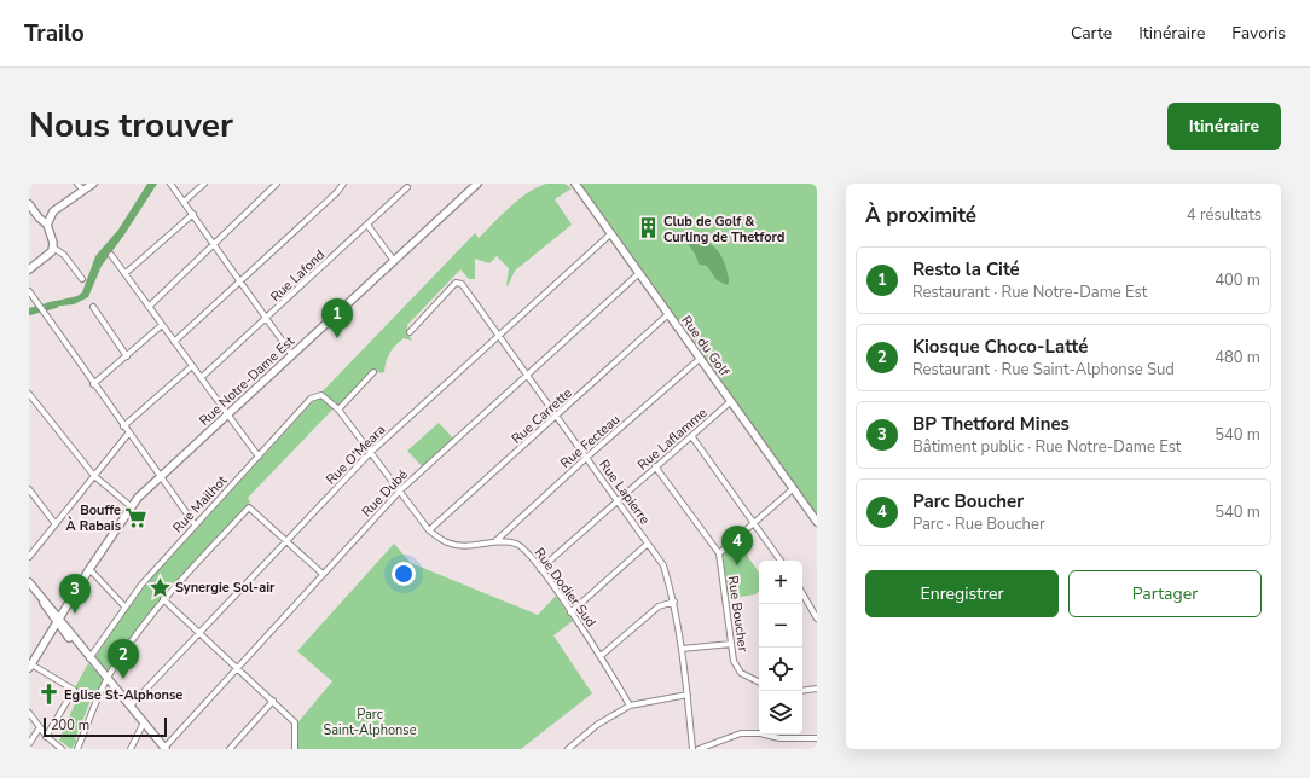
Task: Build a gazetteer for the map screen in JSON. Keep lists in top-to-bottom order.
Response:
{
  "streets": {
    "street": [
      "Rue Lafond",
      "Rue du Golf",
      "Rue Notre-Dame Est",
      "Rue Carrette",
      "Rue Laflamme",
      "Rue Fecteau",
      "Rue O'Meara",
      "Rue Lapierre",
      "Rue Dubé",
      "Rue Mailhot",
      "Rue Dodier Sud",
      "Rue Boucher"
    ]
  },
  "crossings": [
    ["Rue du Golf", "Rue Carrette"],
    ["Rue du Golf", "Rue Laflamme"],
    ["Rue du Golf", "Rue Fecteau"],
    ["Rue du Golf", "Rue O'Meara"],
    ["Rue du Golf", "Rue Dubé"],
    ["Rue Carrette", "Rue Lapierre"],
    ["Rue Carrette", "Rue Dodier Sud"],
    ["Rue Laflamme", "Rue Lapierre"],
    ["Rue Laflamme", "Rue Dodier Sud"],
    ["Rue Laflamme", "Rue Boucher"],
    ["Rue Fecteau", "Rue Lapierre"],
    ["Rue Fecteau", "Rue Dodier Sud"],
    ["Rue O'Meara", "Rue Lapierre"],
    ["Rue O'Meara", "Rue Dodier Sud"],
    ["Rue Lapierre", "Rue Dubé"],
    ["Rue Dubé", "Rue Dodier Sud"],
    ["Rue Mailhot", "Rue Dodier Sud"]
  ],
  "parks": ["Parc Saint-Alphonse"],
  "places": {
    "building": ["Club de Golf & Curling de Thetford"],
    "supermarket": ["Bouffe À Rabais"],
    "place": ["Synergie Sol-air"],
    "church": ["Eglise St-Alphonse"]
  },
  "scale_bar": "200 m",
  "page": {
    "header": "Trailo",
    "nav": ["Carte", "Itinéraire", "Favoris"],
    "title": "Nous trouver",
    "buttons": [
      "Itinéraire",
      ["Enregistrer", "Partager"]
    ],
    "heading": ["À proximité", "4 résultats"],
    "list": [
      {
        "mark": "1",
        "name": "Resto la Cité",
        "note": "Restaurant · Rue Notre-Dame Est",
        "value": "400 m"
      },
      {
        "mark": "2",
        "name": "Kiosque Choco-Latté",
        "note": "Restaurant · Rue Saint-Alphonse Sud",
        "value": "480 m"
      },
      {
        "mark": "3",
        "name": "BP Thetford Mines",
        "note": "Bâtiment public · Rue Notre-Dame Est",
        "value": "540 m"
      },
      {
        "mark": "4",
        "name": "Parc Boucher",
        "note": "Parc · Rue Boucher",
        "value": "540 m"
      }
    ],
    "pins": [
      "1",
      "4",
      "3",
      "2"
    ],
    "map_buttons": ["+", "−"],
    "scale": "200 m"
  }
}
